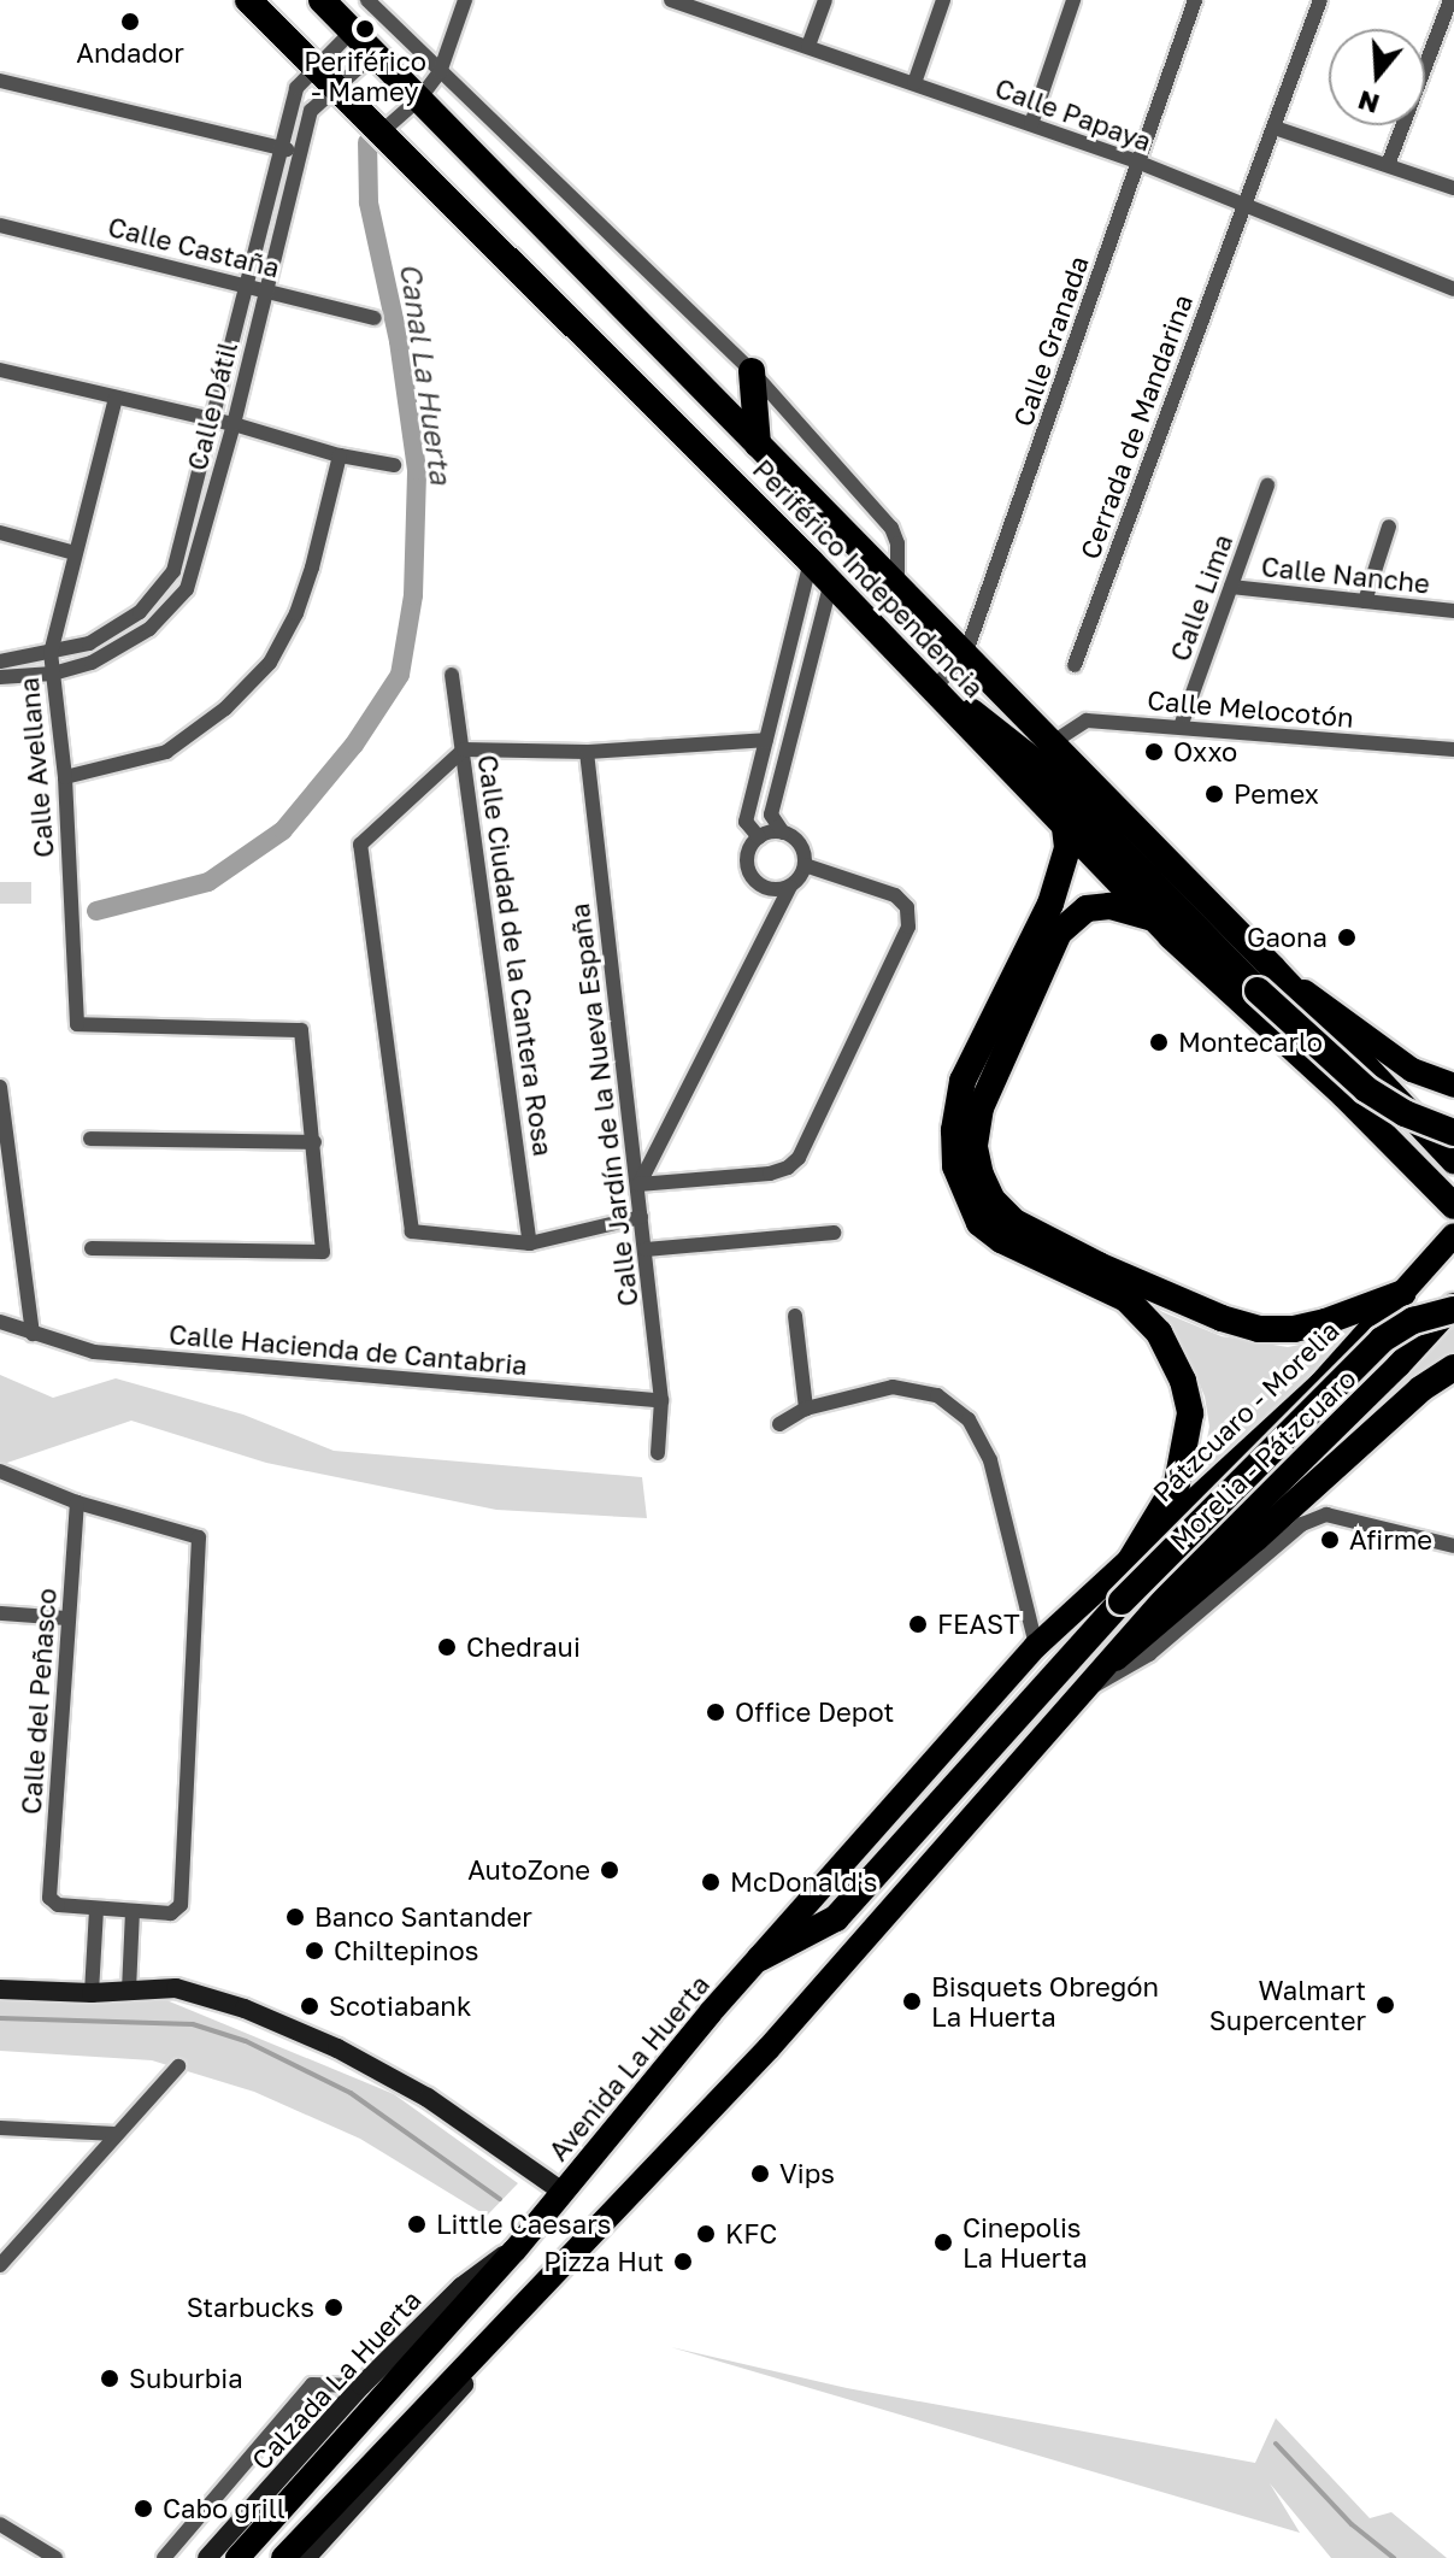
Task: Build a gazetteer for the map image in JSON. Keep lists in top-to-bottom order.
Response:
{
  "streets": {
    "highway": ["Periférico Independencia"],
    "main road": ["Pátzcuaro - Morelia", "Morelia - Pátzcuaro", "Avenida La Huerta"],
    "street": [
      "Calle Papaya",
      "Calle Castaña",
      "Calle Granada",
      "Calle Dátil",
      "Cerrada de Mandarina",
      "Calle Nanche",
      "Calle Lima",
      "Calle Melocotón",
      "Calle Avellana",
      "Calle Ciudad de la Cantera Rosa",
      "Calle Jardín de la Nueva España",
      "Calle Hacienda de Cantabria",
      "Calle del Peñasco",
      "Calzada La Huerta"
    ]
  },
  "crossings": [
    ["Calle Papaya", "Calle Granada"],
    ["Calle Papaya", "Cerrada de Mandarina"],
    ["Calle Castaña", "Calle Dátil"],
    ["Calle Granada", "Periférico Independencia"],
    ["Calle Dátil", "Periférico Independencia"],
    ["Calle Dátil", "Calle Avellana"],
    ["Calle Nanche", "Calle Lima"],
    ["Periférico Independencia", "Calle Melocotón"],
    ["Calle Lima", "Calle Melocotón"],
    ["Calle Jardín de la Nueva España", "Calle Hacienda de Cantabria"],
    ["Pátzcuaro - Morelia", "Avenida La Huerta"],
    ["Avenida La Huerta", "Calzada La Huerta"]
  ],
  "water": ["Canal La Huerta"],
  "places": [
    "Andador",
    "Periférico - Mamey",
    "Oxxo",
    "Pemex",
    "Gaona",
    "Montecarlo",
    "Afirme",
    "FEAST",
    "Chedraui",
    "Office Depot",
    "AutoZone",
    "McDonald's",
    "Banco Santander",
    "Chiltepinos",
    "Bisquets Obregón La Huerta",
    "Walmart Supercenter",
    "Scotiabank",
    "Vips",
    "Little Caesars",
    "KFC",
    "Cinepolis La Huerta",
    "Pizza Hut",
    "Starbucks",
    "Suburbia",
    "Cabo grill"
  ],
  "north": "bottom"
}
